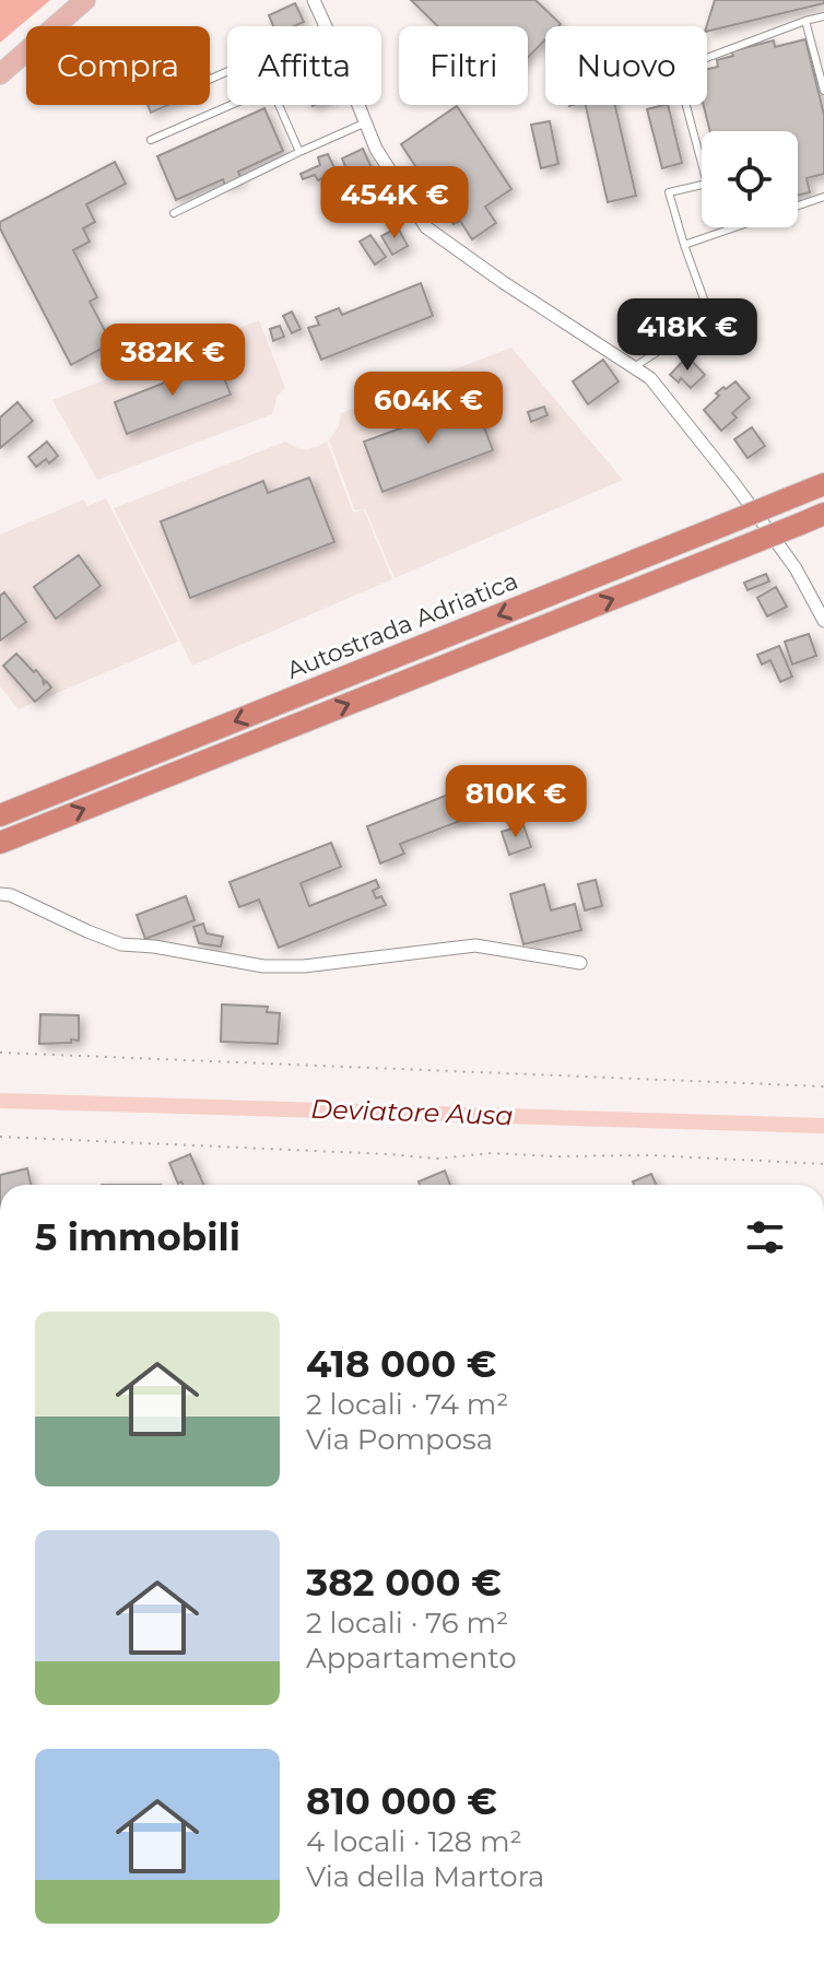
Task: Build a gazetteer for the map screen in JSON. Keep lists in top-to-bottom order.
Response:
{
  "streets": {
    "highway": ["Autostrada Adriatica"]
  },
  "water": ["Deviatore Ausa"],
  "page": {
    "chip": [
      "Compra",
      "Affitta",
      "Filtri",
      "Nuovo"
    ],
    "price": [
      "454K €",
      "418K €",
      "382K €",
      "604K €",
      "810K €"
    ],
    "heading": "5 immobili",
    "list": [
      {
        "name": "418 000 €",
        "note": "2 locali · 74 m² · Via Pomposa"
      },
      {
        "name": "382 000 €",
        "note": "2 locali · 76 m² · Appartamento"
      },
      {
        "name": "810 000 €",
        "note": "4 locali · 128 m² · Via della Martora"
      }
    ]
  }
}
